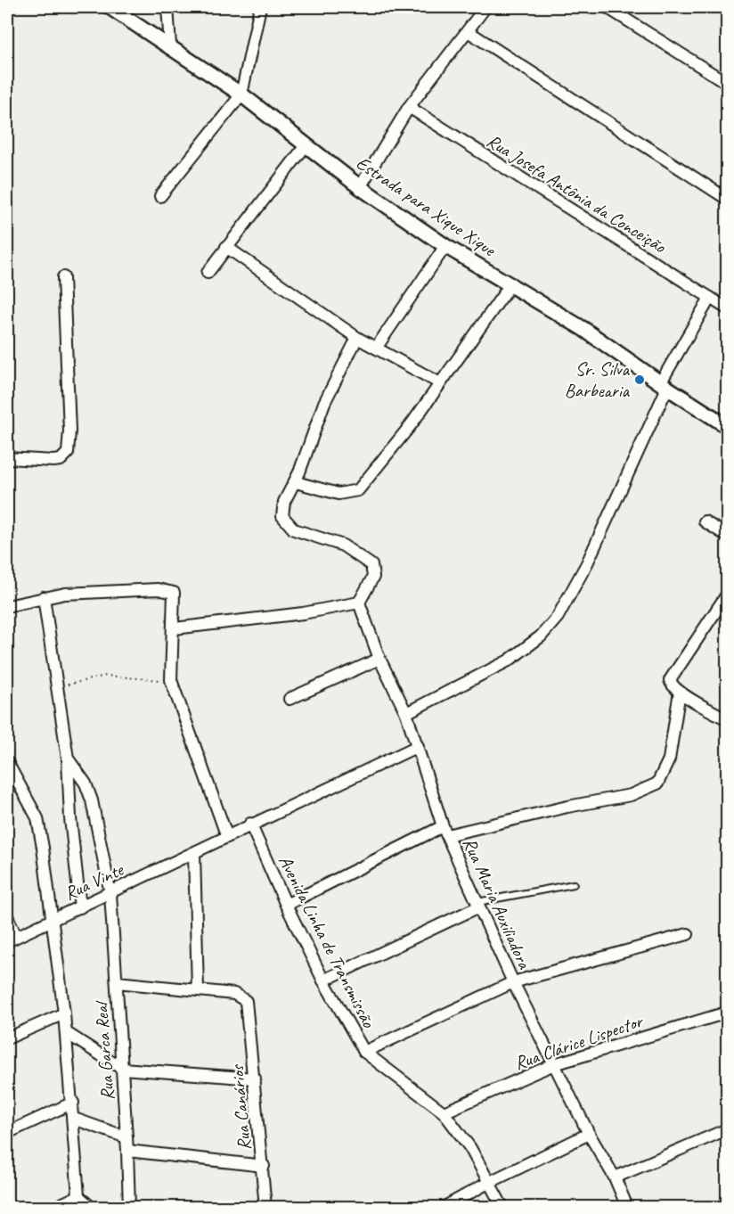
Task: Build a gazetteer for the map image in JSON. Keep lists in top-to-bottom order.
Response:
{
  "streets": {
    "street": [
      "Rua Josefa Antônia da Conceição",
      "Estrada para Xique Xique",
      "Rua Vinte",
      "Rua Maria Auxiliadora",
      "Avenida Linha de Transmissão",
      "Rua Clárice Lispector",
      "Rua Garca Real",
      "Rua Canários"
    ]
  },
  "crossings": [
    ["Rua Vinte", "Rua Maria Auxiliadora"],
    ["Rua Vinte", "Avenida Linha de Transmissão"],
    ["Rua Vinte", "Rua Garca Real"],
    ["Rua Maria Auxiliadora", "Rua Clárice Lispector"],
    ["Avenida Linha de Transmissão", "Rua Clárice Lispector"]
  ],
  "places": ["Sr. Silva Barbearia"]
}
